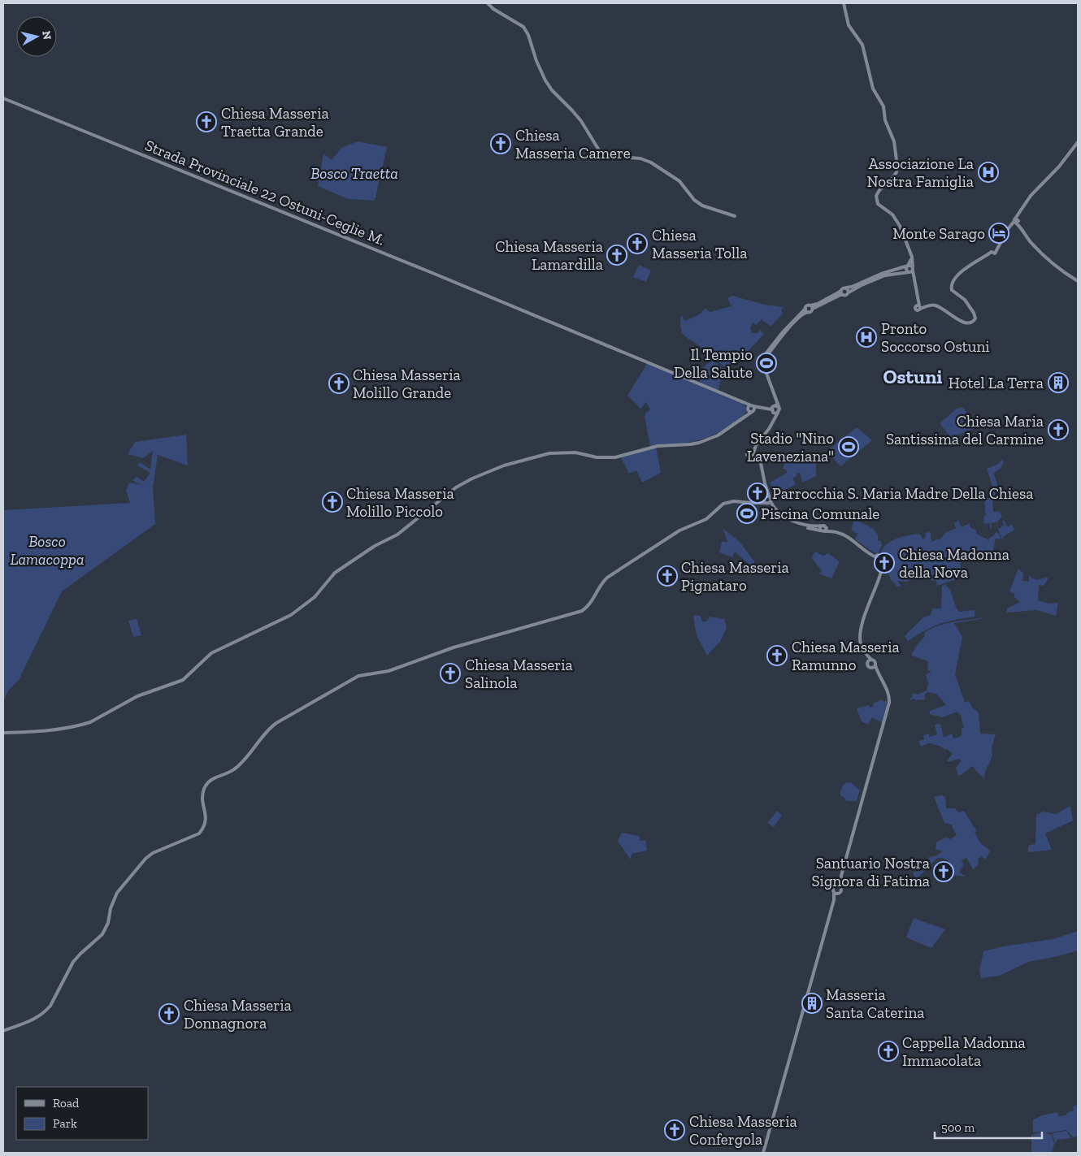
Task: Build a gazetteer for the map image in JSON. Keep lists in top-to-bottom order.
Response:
{
  "streets": {
    "main road": ["Strada Provinciale 22 Ostuni-Ceglie M."]
  },
  "districts": ["Ostuni"],
  "parks": ["Bosco Traetta", "Bosco Lamacoppa"],
  "places": {
    "church": [
      "Chiesa Masseria Traetta Grande",
      "Chiesa Masseria Camere",
      "Chiesa Masseria Tolla",
      "Chiesa Masseria Lamardilla",
      "Chiesa Masseria Molillo Grande",
      "Chiesa Maria Santissima del Carmine",
      "Parrocchia S. Maria Madre Della Chiesa",
      "Chiesa Masseria Molillo Piccolo",
      "Chiesa Madonna della Nova",
      "Chiesa Masseria Pignataro",
      "Chiesa Masseria Ramunno",
      "Chiesa Masseria Salinola",
      "Santuario Nostra Signora di Fatima",
      "Chiesa Masseria Donnagnora",
      "Cappella Madonna Immacolata",
      "Chiesa Masseria Confergola"
    ],
    "hospital": ["Associazione La Nostra Famiglia", "Pronto Soccorso Ostuni"],
    "hotel": ["Monte Sarago"],
    "sports": ["Il Tempio Della Salute", "Stadio \"Nino Laveneziana\"", "Piscina Comunale"],
    "building": ["Hotel La Terra", "Masseria Santa Caterina"]
  },
  "legend": ["Road", "Park"],
  "scale_bar": "500 m",
  "north": "right"
}
